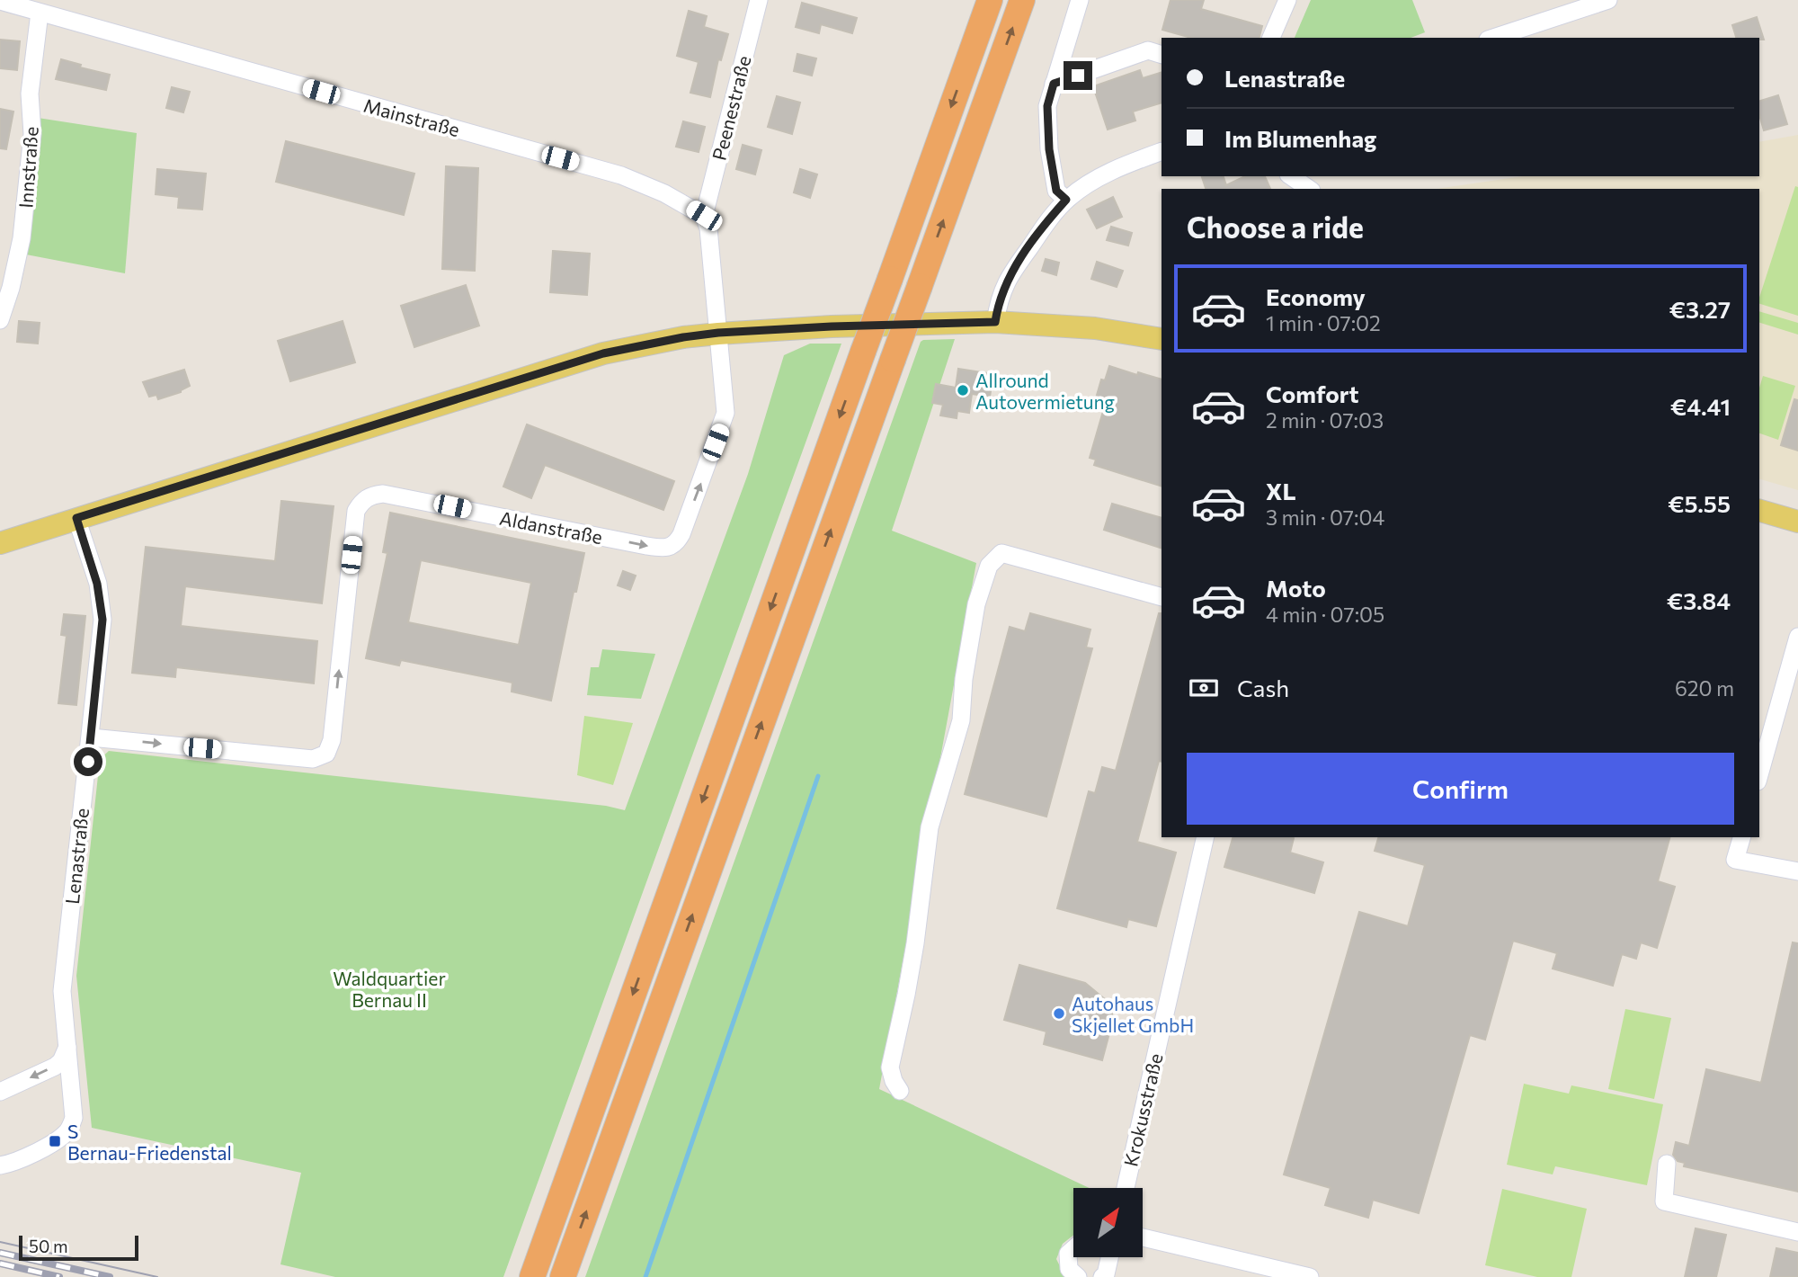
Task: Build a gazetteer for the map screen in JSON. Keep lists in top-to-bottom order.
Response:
{
  "streets": {
    "street": [
      "Peenestraße",
      "Mainstraße",
      "Innstraße",
      "Aldanstraße",
      "Lenastraße",
      "Krokusstraße"
    ]
  },
  "crossings": [
    ["Peenestraße", "Mainstraße"],
    ["Mainstraße", "Innstraße"],
    ["Aldanstraße", "Lenastraße"]
  ],
  "parks": ["Waldquartier Bernau II"],
  "places": {
    "other": ["Allround Autovermietung", "Autohaus Skjellet GmbH"],
    "transit": ["S Bernau-Friedenstal"]
  },
  "scale_bar": "50 m",
  "north": "top right",
  "page": {
    "banner": ["Lenastraße", "Im Blumenhag"],
    "heading": "Choose a ride",
    "list": [
      {
        "name": "Economy",
        "note": "1 min · 07:02",
        "value": "€3.27"
      },
      {
        "name": "Comfort",
        "note": "2 min · 07:03",
        "value": "€4.41"
      },
      {
        "name": "XL",
        "note": "3 min · 07:04",
        "value": "€5.55"
      },
      {
        "name": "Moto",
        "note": "4 min · 07:05",
        "value": "€3.84"
      }
    ],
    "pay": ["Cash", "620 m"],
    "buttons": "Confirm",
    "scale": "50 m"
  }
}
